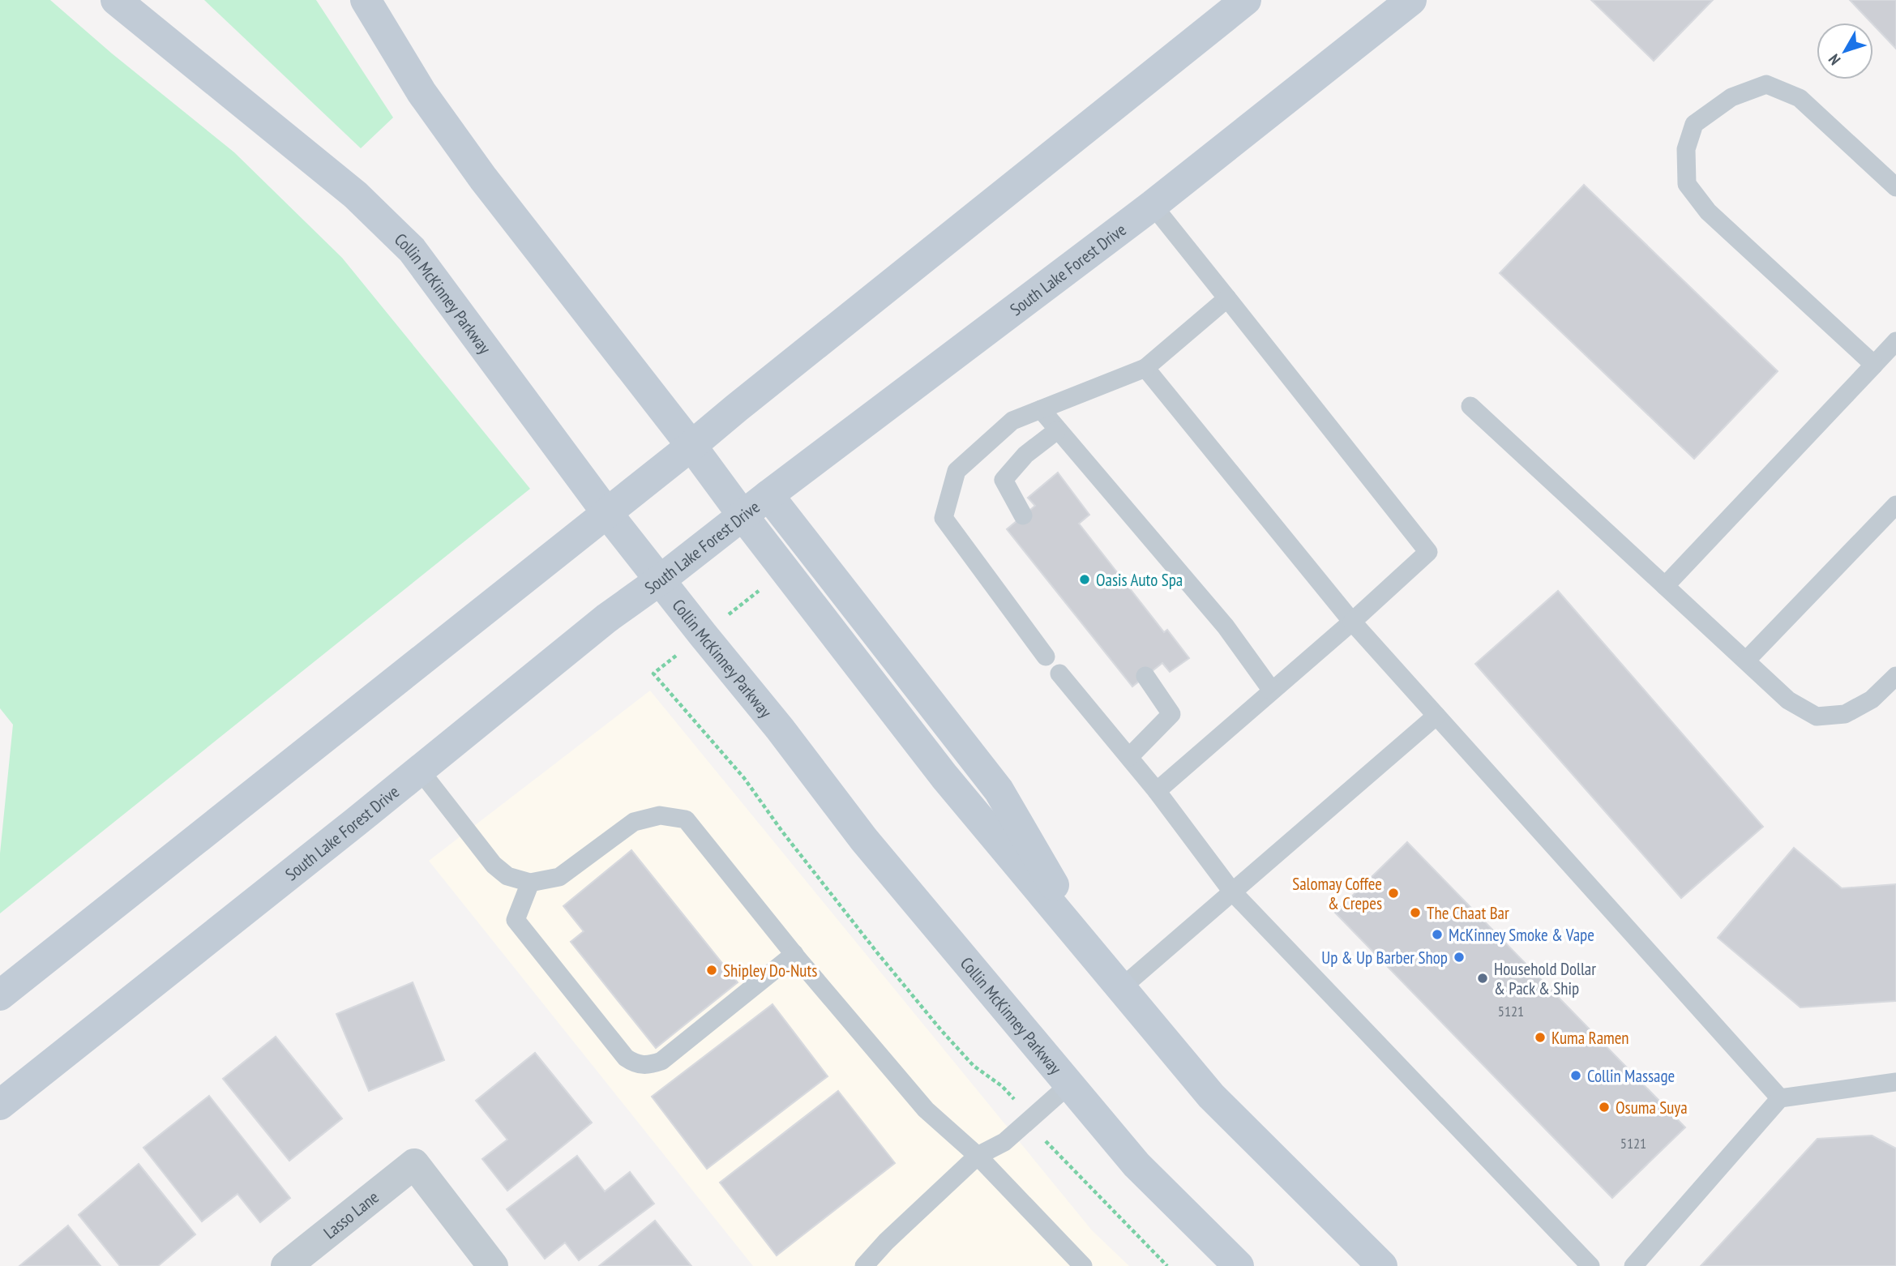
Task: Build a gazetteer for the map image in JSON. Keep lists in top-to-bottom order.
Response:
{
  "streets": {
    "street": ["South Lake Forest Drive", "Collin McKinney Parkway", "Lasso Lane"]
  },
  "crossings": [
    ["South Lake Forest Drive", "Collin McKinney Parkway"]
  ],
  "places": [
    "Oasis Auto Spa",
    "Salomay Coffee & Crepes",
    "The Chaat Bar",
    "McKinney Smoke & Vape",
    "Up & Up Barber Shop",
    "Shipley Do-Nuts",
    "Household Dollar & Pack & Ship",
    "Kuma Ramen",
    "Collin Massage",
    "Osuma Suya"
  ],
  "house_numbers": ["5121", "5121"],
  "north": "bottom left"
}
